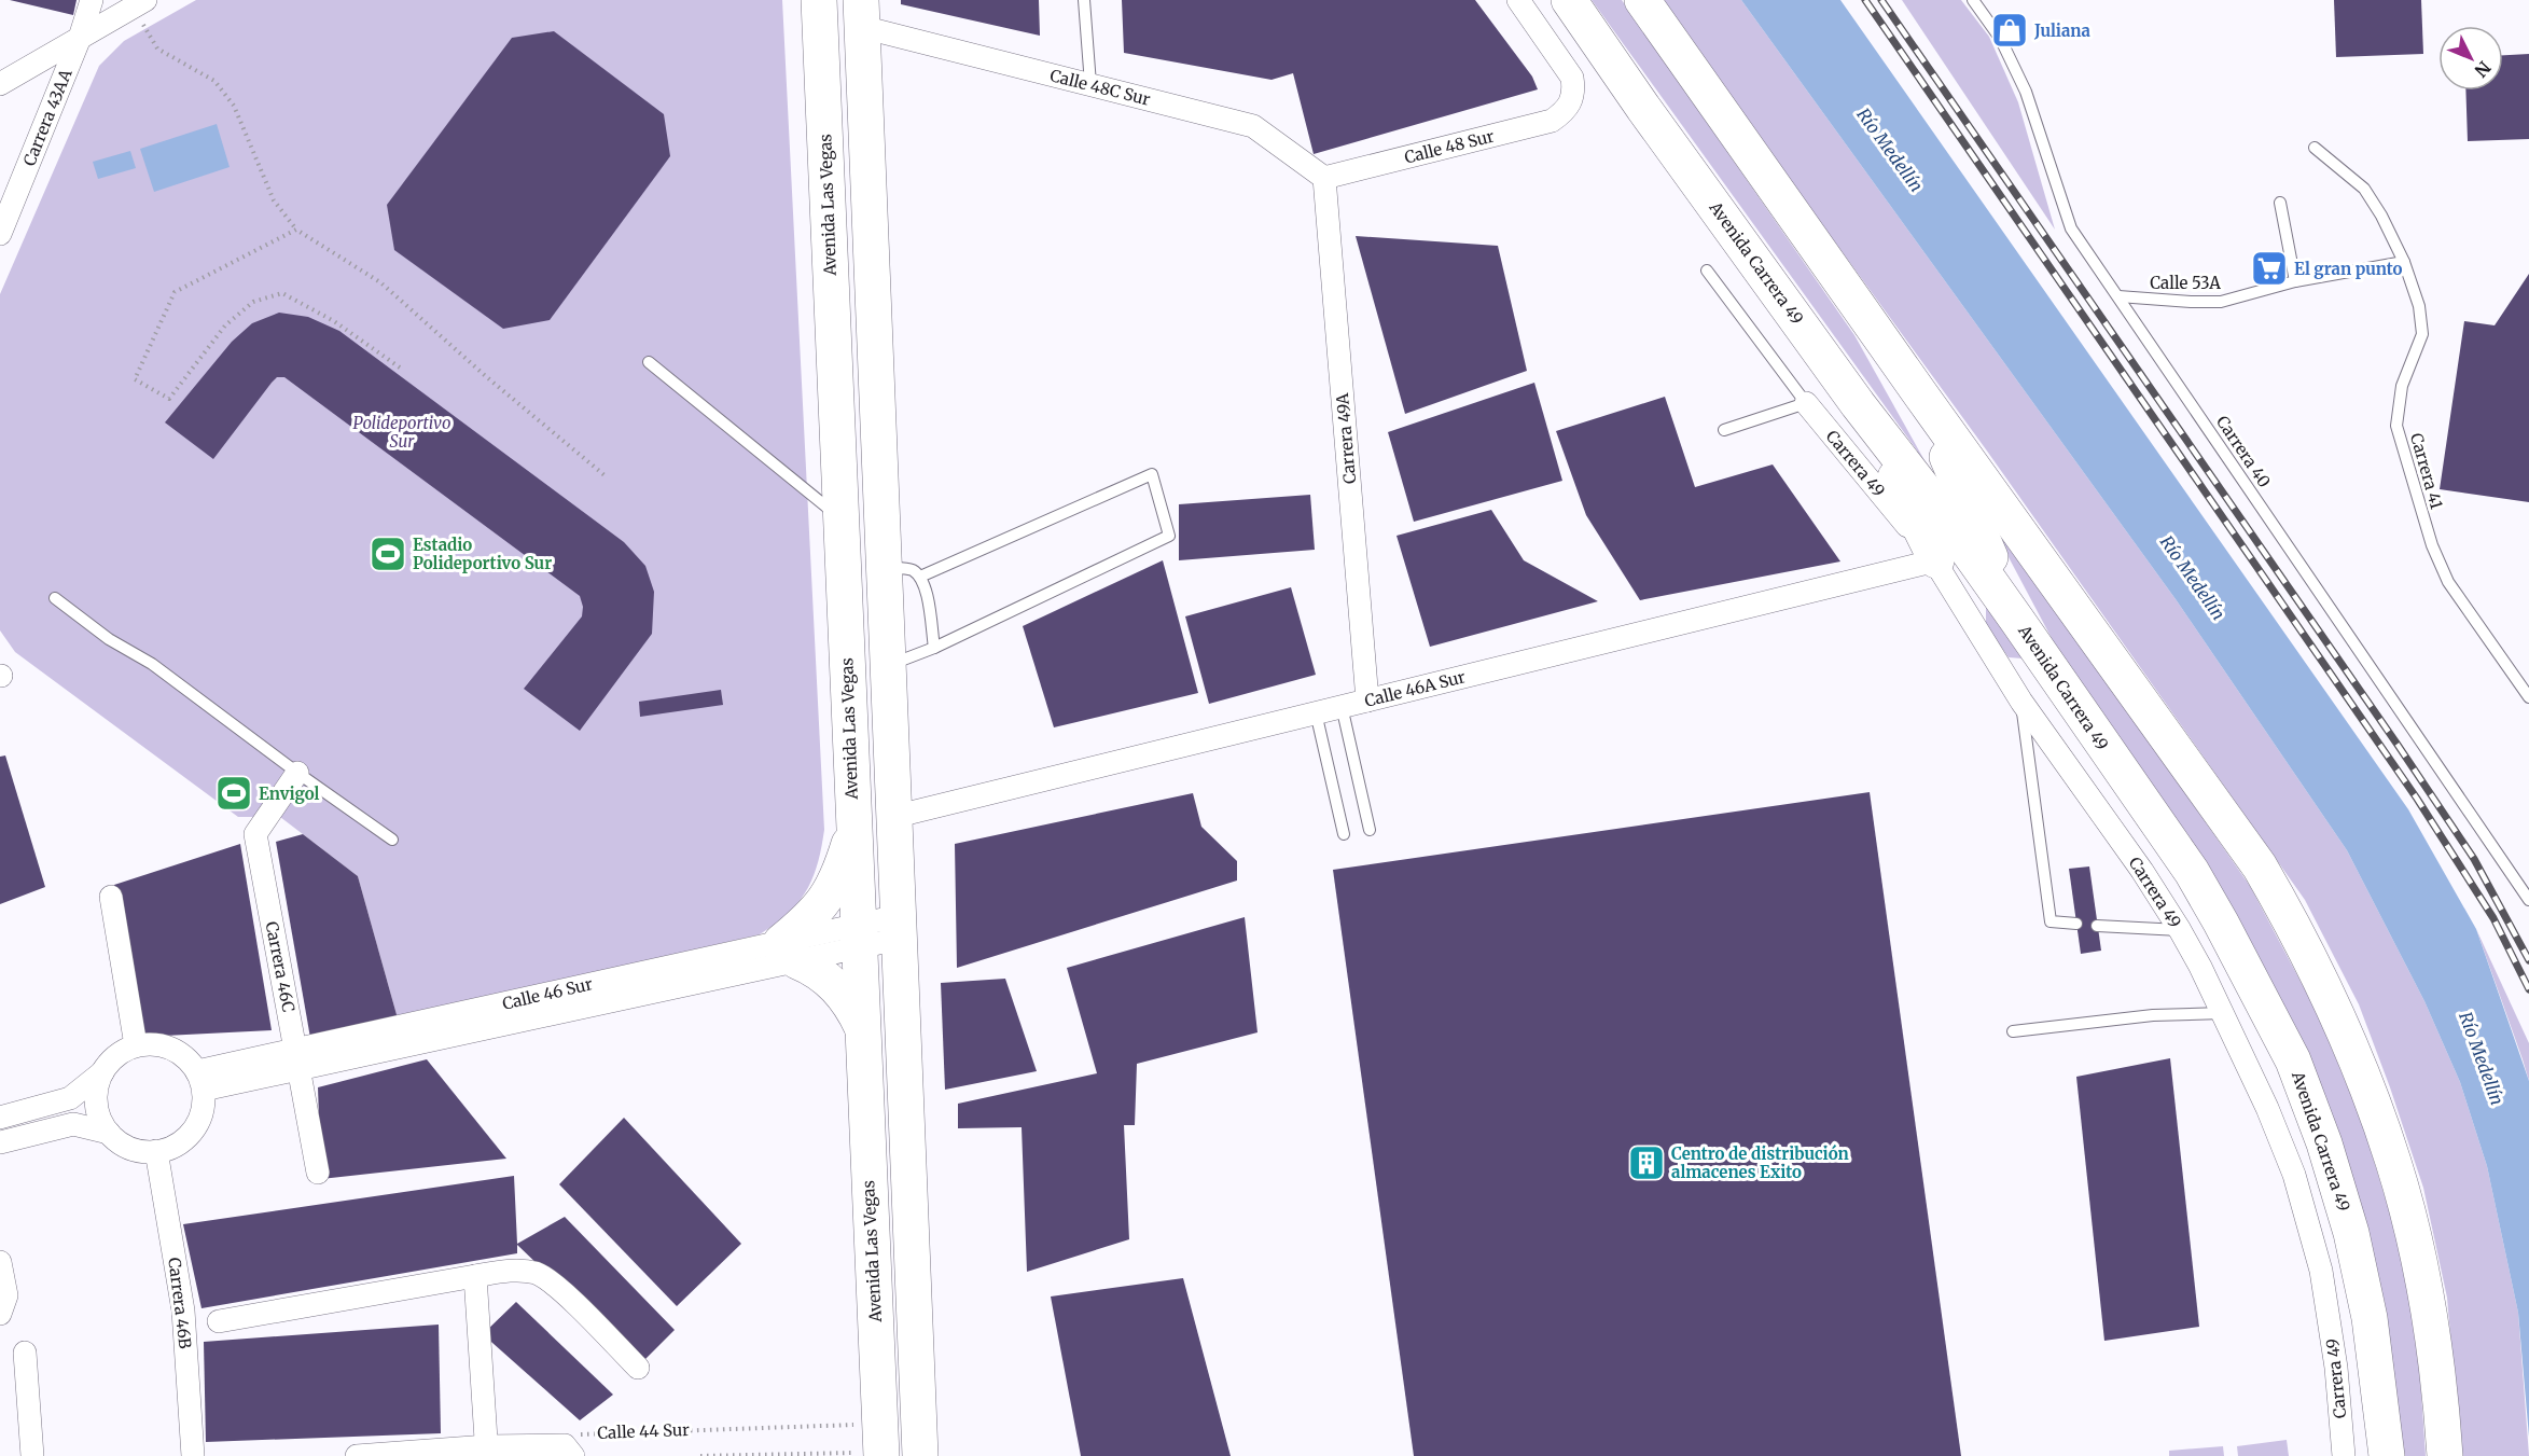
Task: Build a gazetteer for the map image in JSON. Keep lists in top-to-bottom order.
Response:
{
  "streets": {
    "main road": ["Avenida Las Vegas", "Avenida Carrera 49"],
    "street": [
      "Calle 48C Sur",
      "Carrera 43AA",
      "Calle 48 Sur",
      "Carrera 49A",
      "Carrera 49",
      "Calle 46A Sur",
      "Carrera 46C",
      "Calle 46 Sur",
      "Carrera 46B"
    ],
    "lane": ["Calle 53A", "Carrera 40", "Carrera 41"],
    "path": ["Calle 44 Sur"]
  },
  "crossings": [
    ["Calle 48C Sur", "Calle 48 Sur"],
    ["Calle 48C Sur", "Carrera 49A"],
    ["Calle 48 Sur", "Carrera 49A"],
    ["Avenida Las Vegas", "Calle 46 Sur"],
    ["Avenida Las Vegas", "Calle 44 Sur"],
    ["Calle 53A", "Carrera 40"],
    ["Calle 53A", "Carrera 41"],
    ["Carrera 49A", "Calle 46A Sur"],
    ["Carrera 49", "Calle 46A Sur"],
    ["Carrera 46C", "Calle 46 Sur"],
    ["Calle 46 Sur", "Carrera 46B"]
  ],
  "water": ["Río Medellín"],
  "parks": ["Polideportivo Sur"],
  "places": {
    "shop": ["Juliana"],
    "supermarket": ["El gran punto"],
    "sports": ["Estadio Polideportivo Sur", "Envigol"],
    "building": ["Centro de distribución almacenes Exito"]
  },
  "north": "bottom right"
}
